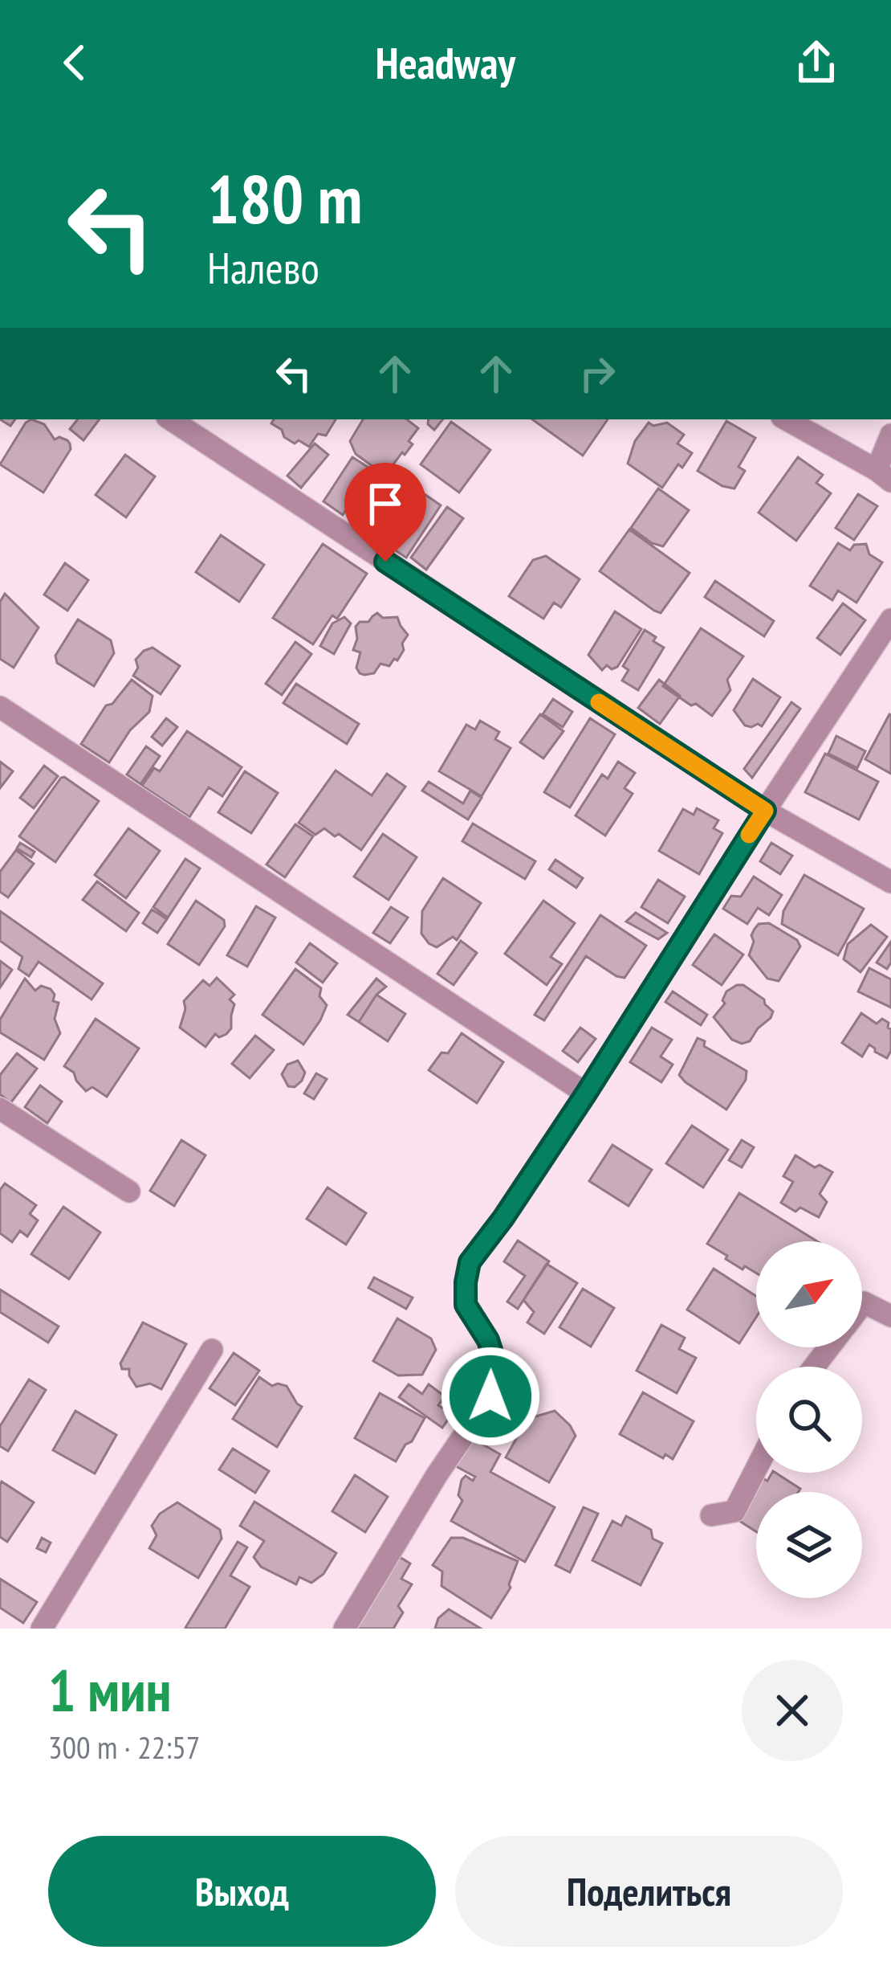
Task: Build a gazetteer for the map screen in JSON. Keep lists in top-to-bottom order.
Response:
{
  "north": "top right",
  "page": {
    "header": "Headway",
    "turn": ["180 m", "Налево"],
    "heading": ["1 мин", "300 m · 22:57"],
    "buttons": ["Выход", "Поделиться"]
  }
}
